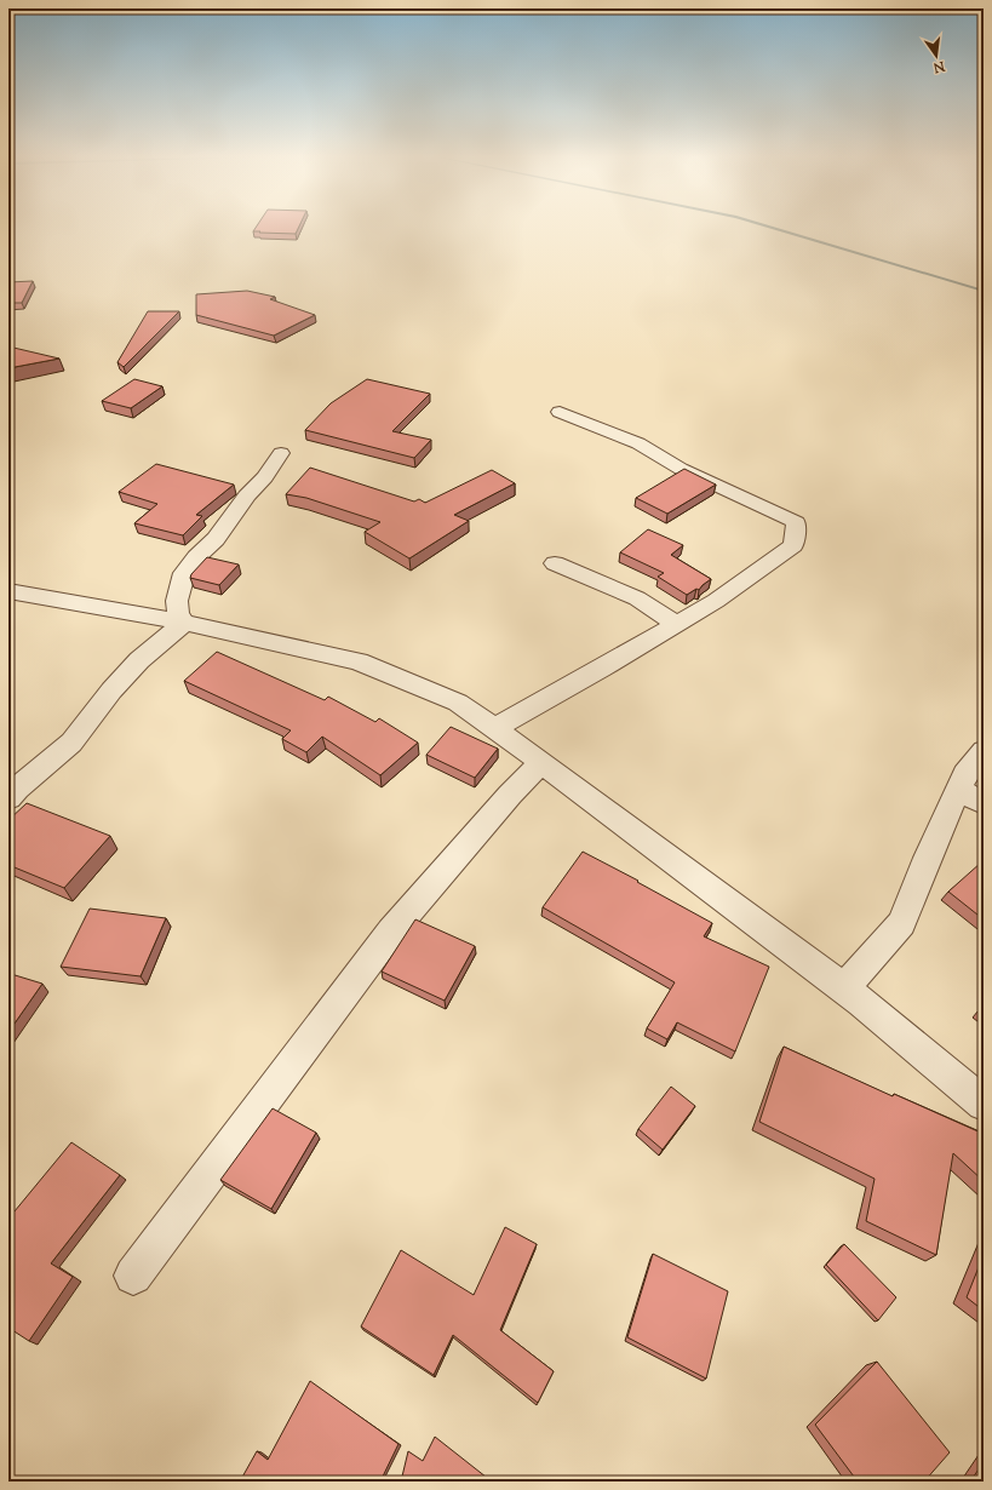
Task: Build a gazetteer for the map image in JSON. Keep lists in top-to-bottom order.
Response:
{
  "north": "bottom"
}
